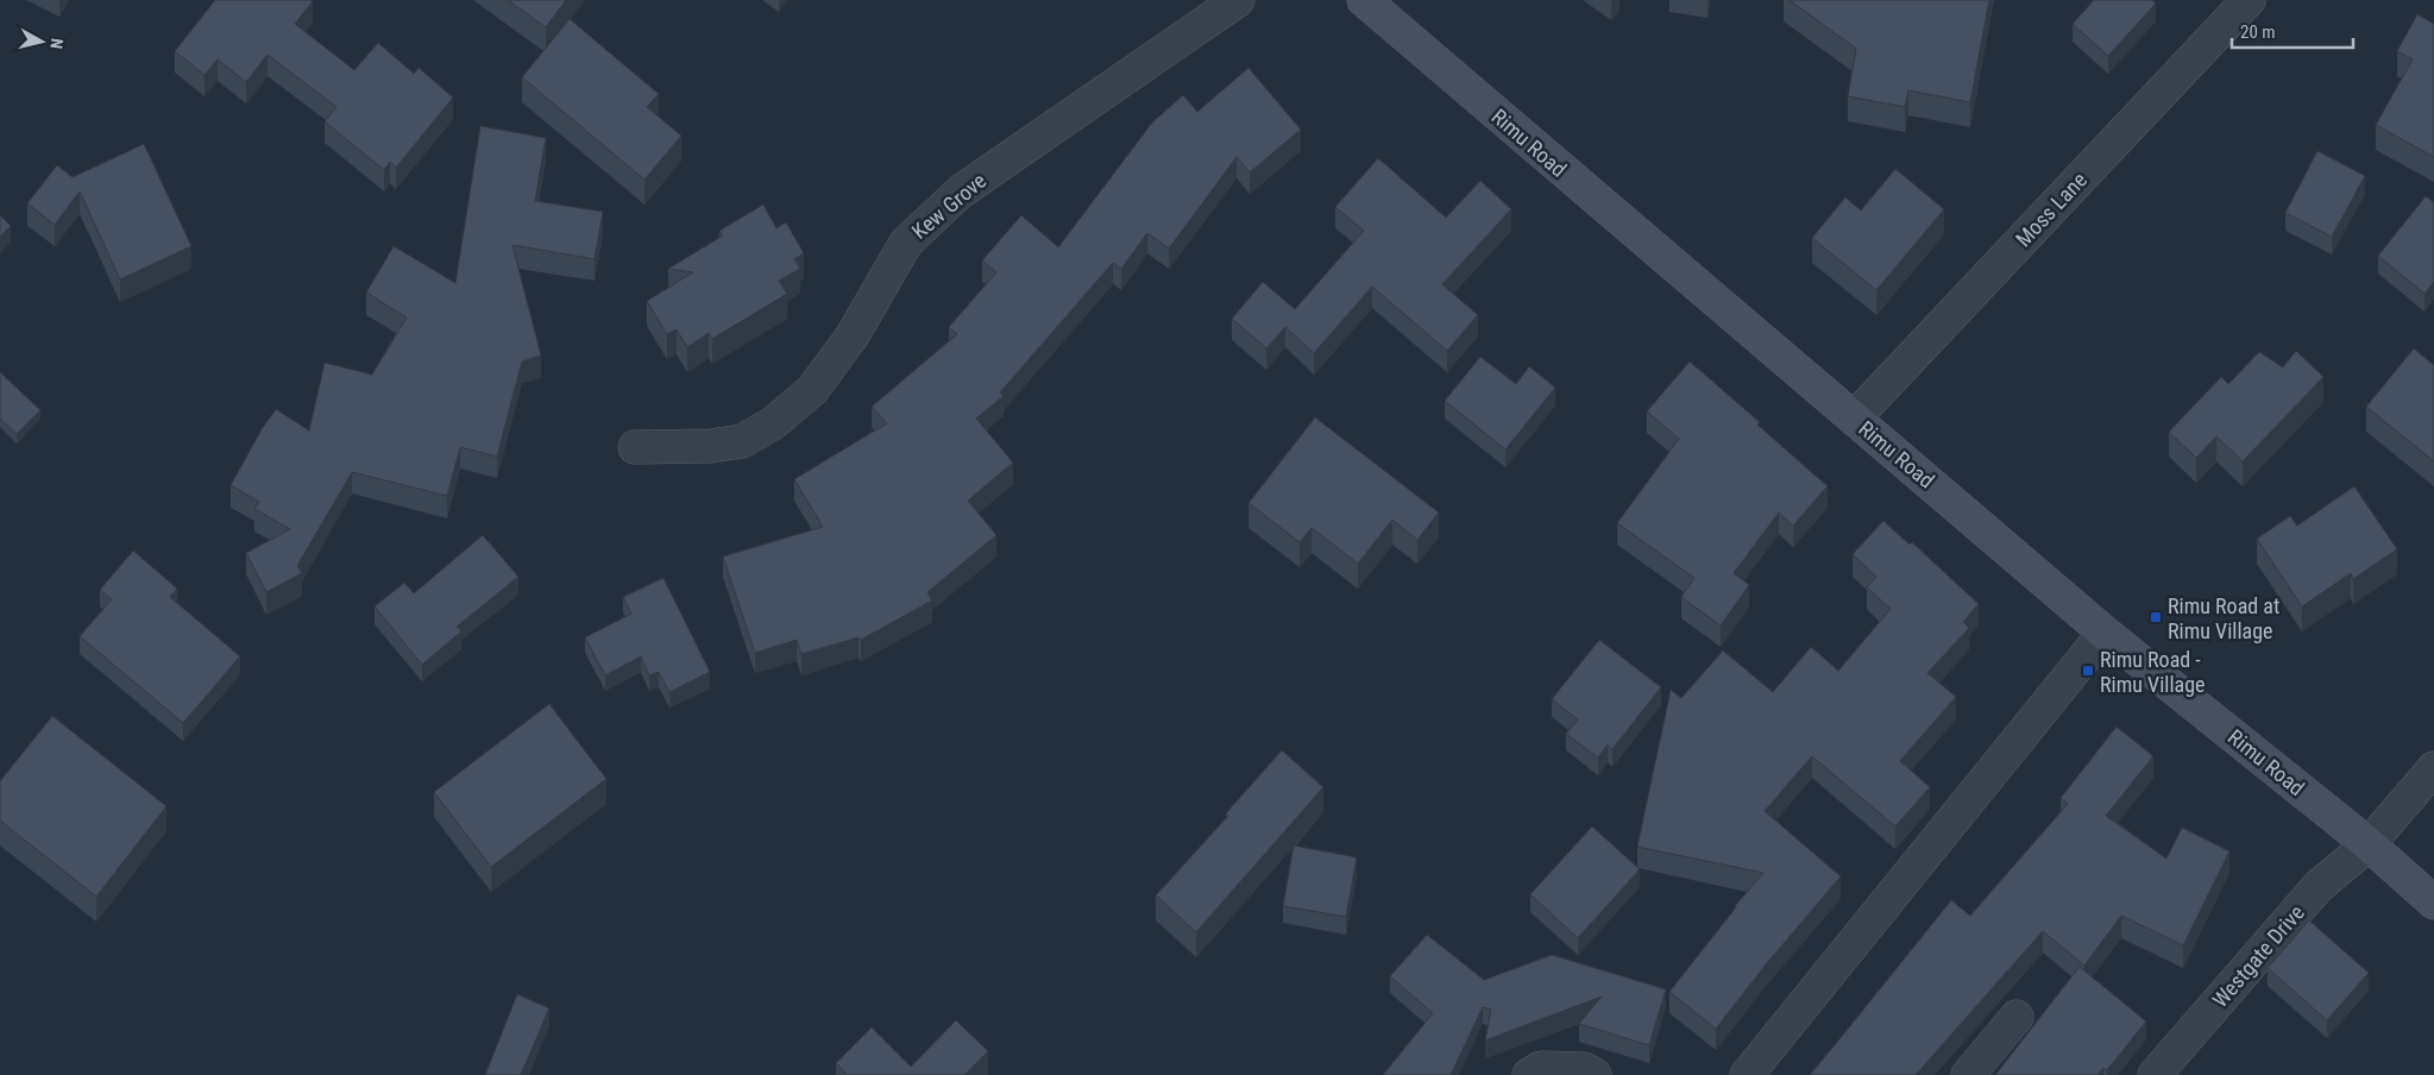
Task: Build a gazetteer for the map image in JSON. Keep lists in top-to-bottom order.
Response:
{
  "streets": {
    "main road": ["Rimu Road"],
    "street": ["Kew Grove", "Moss Lane", "Westgate Drive"]
  },
  "crossings": [
    ["Rimu Road", "Moss Lane"],
    ["Rimu Road", "Westgate Drive"]
  ],
  "places": {
    "transit": ["Rimu Road at Rimu Village", "Rimu Road - Rimu Village"]
  },
  "scale_bar": "20 m",
  "north": "right"
}
